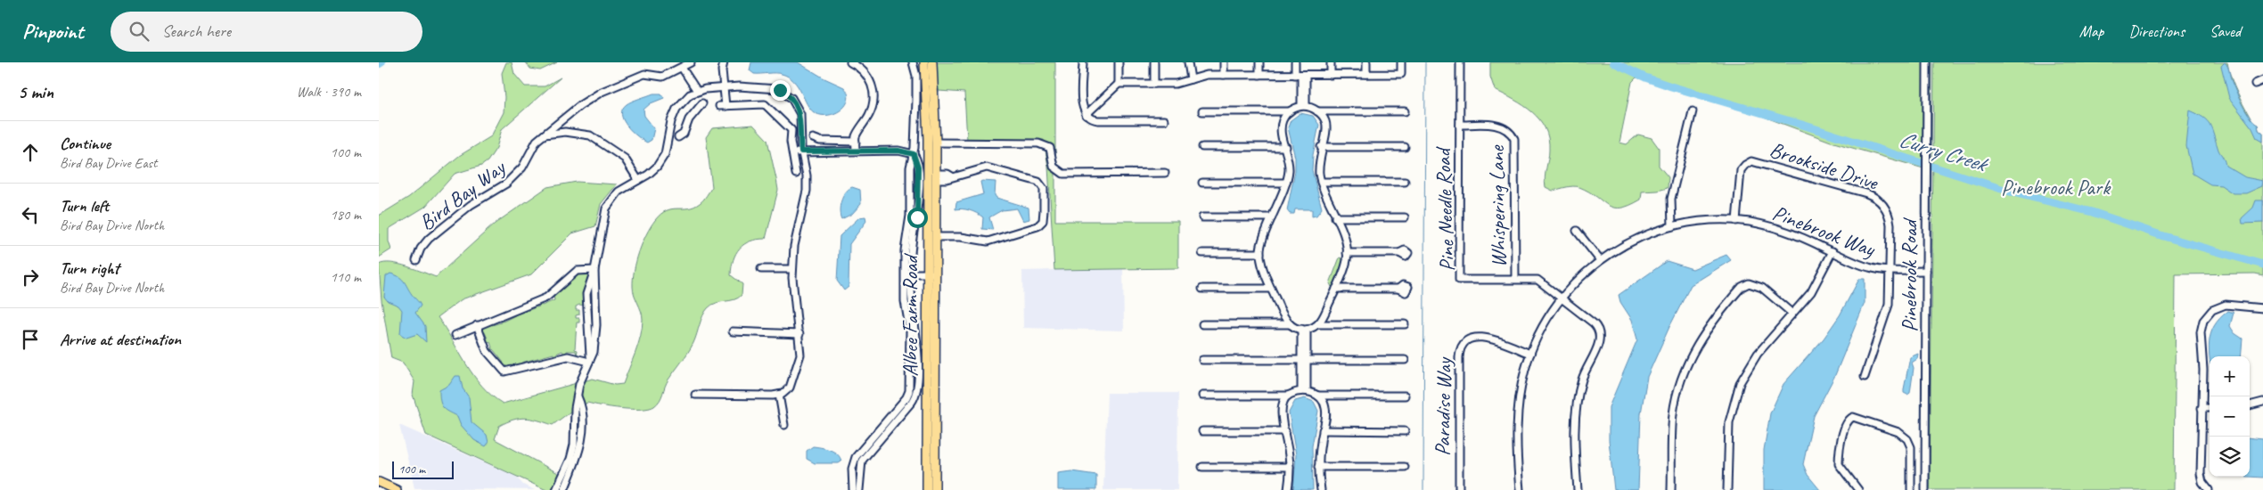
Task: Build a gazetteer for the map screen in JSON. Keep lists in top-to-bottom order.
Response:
{
  "streets": {
    "main road": ["Albee Farm Road"],
    "street": [
      "Brookside Drive",
      "Bird Bay Way",
      "Whispering Lane",
      "Pine Needle Road",
      "Pinebrook Way",
      "Pinebrook Road",
      "Paradise Way"
    ]
  },
  "crossings": [
    ["Brookside Drive", "Pinebrook Way"],
    ["Whispering Lane", "Pine Needle Road"],
    ["Pine Needle Road", "Pinebrook Way"],
    ["Pinebrook Way", "Pinebrook Road"],
    ["Pinebrook Way", "Paradise Way"]
  ],
  "water": ["Curry Creek"],
  "parks": ["Pinebrook Park"],
  "scale_bar": "100 m",
  "page": {
    "header": "Pinpoint",
    "search": "Search here",
    "nav": ["Map", "Directions", "Saved"],
    "heading": ["5 min", "Walk · 390 m"],
    "list": [
      ["Continue", "Bird Bay Drive East", "100 m"],
      ["Turn left", "Bird Bay Drive North", "180 m"],
      ["Turn right", "Bird Bay Drive North", "110 m"],
      "Arrive at destination"
    ],
    "map_buttons": ["+", "−"],
    "scale": "100 m"
  }
}
